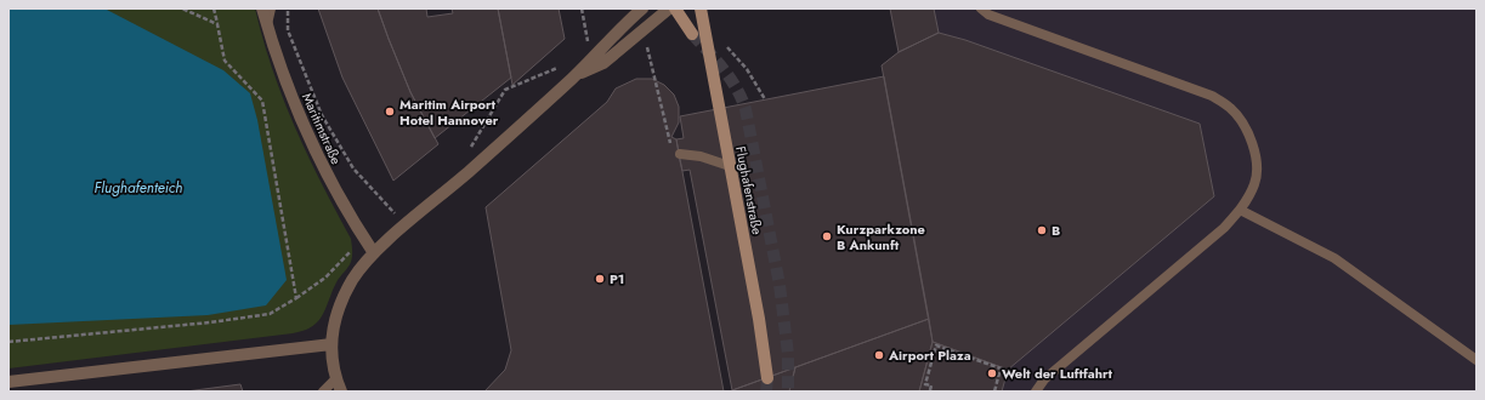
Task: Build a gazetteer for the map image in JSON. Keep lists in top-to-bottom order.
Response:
{
  "streets": {
    "main road": ["Flughafenstraße"],
    "street": ["Maritimstraße"]
  },
  "water": ["Flughafenteich"],
  "places": [
    "Maritim Airport Hotel Hannover",
    "B",
    "Kurzparkzone B Ankunft",
    "P1",
    "Airport Plaza",
    "Welt der Luftfahrt"
  ]
}
